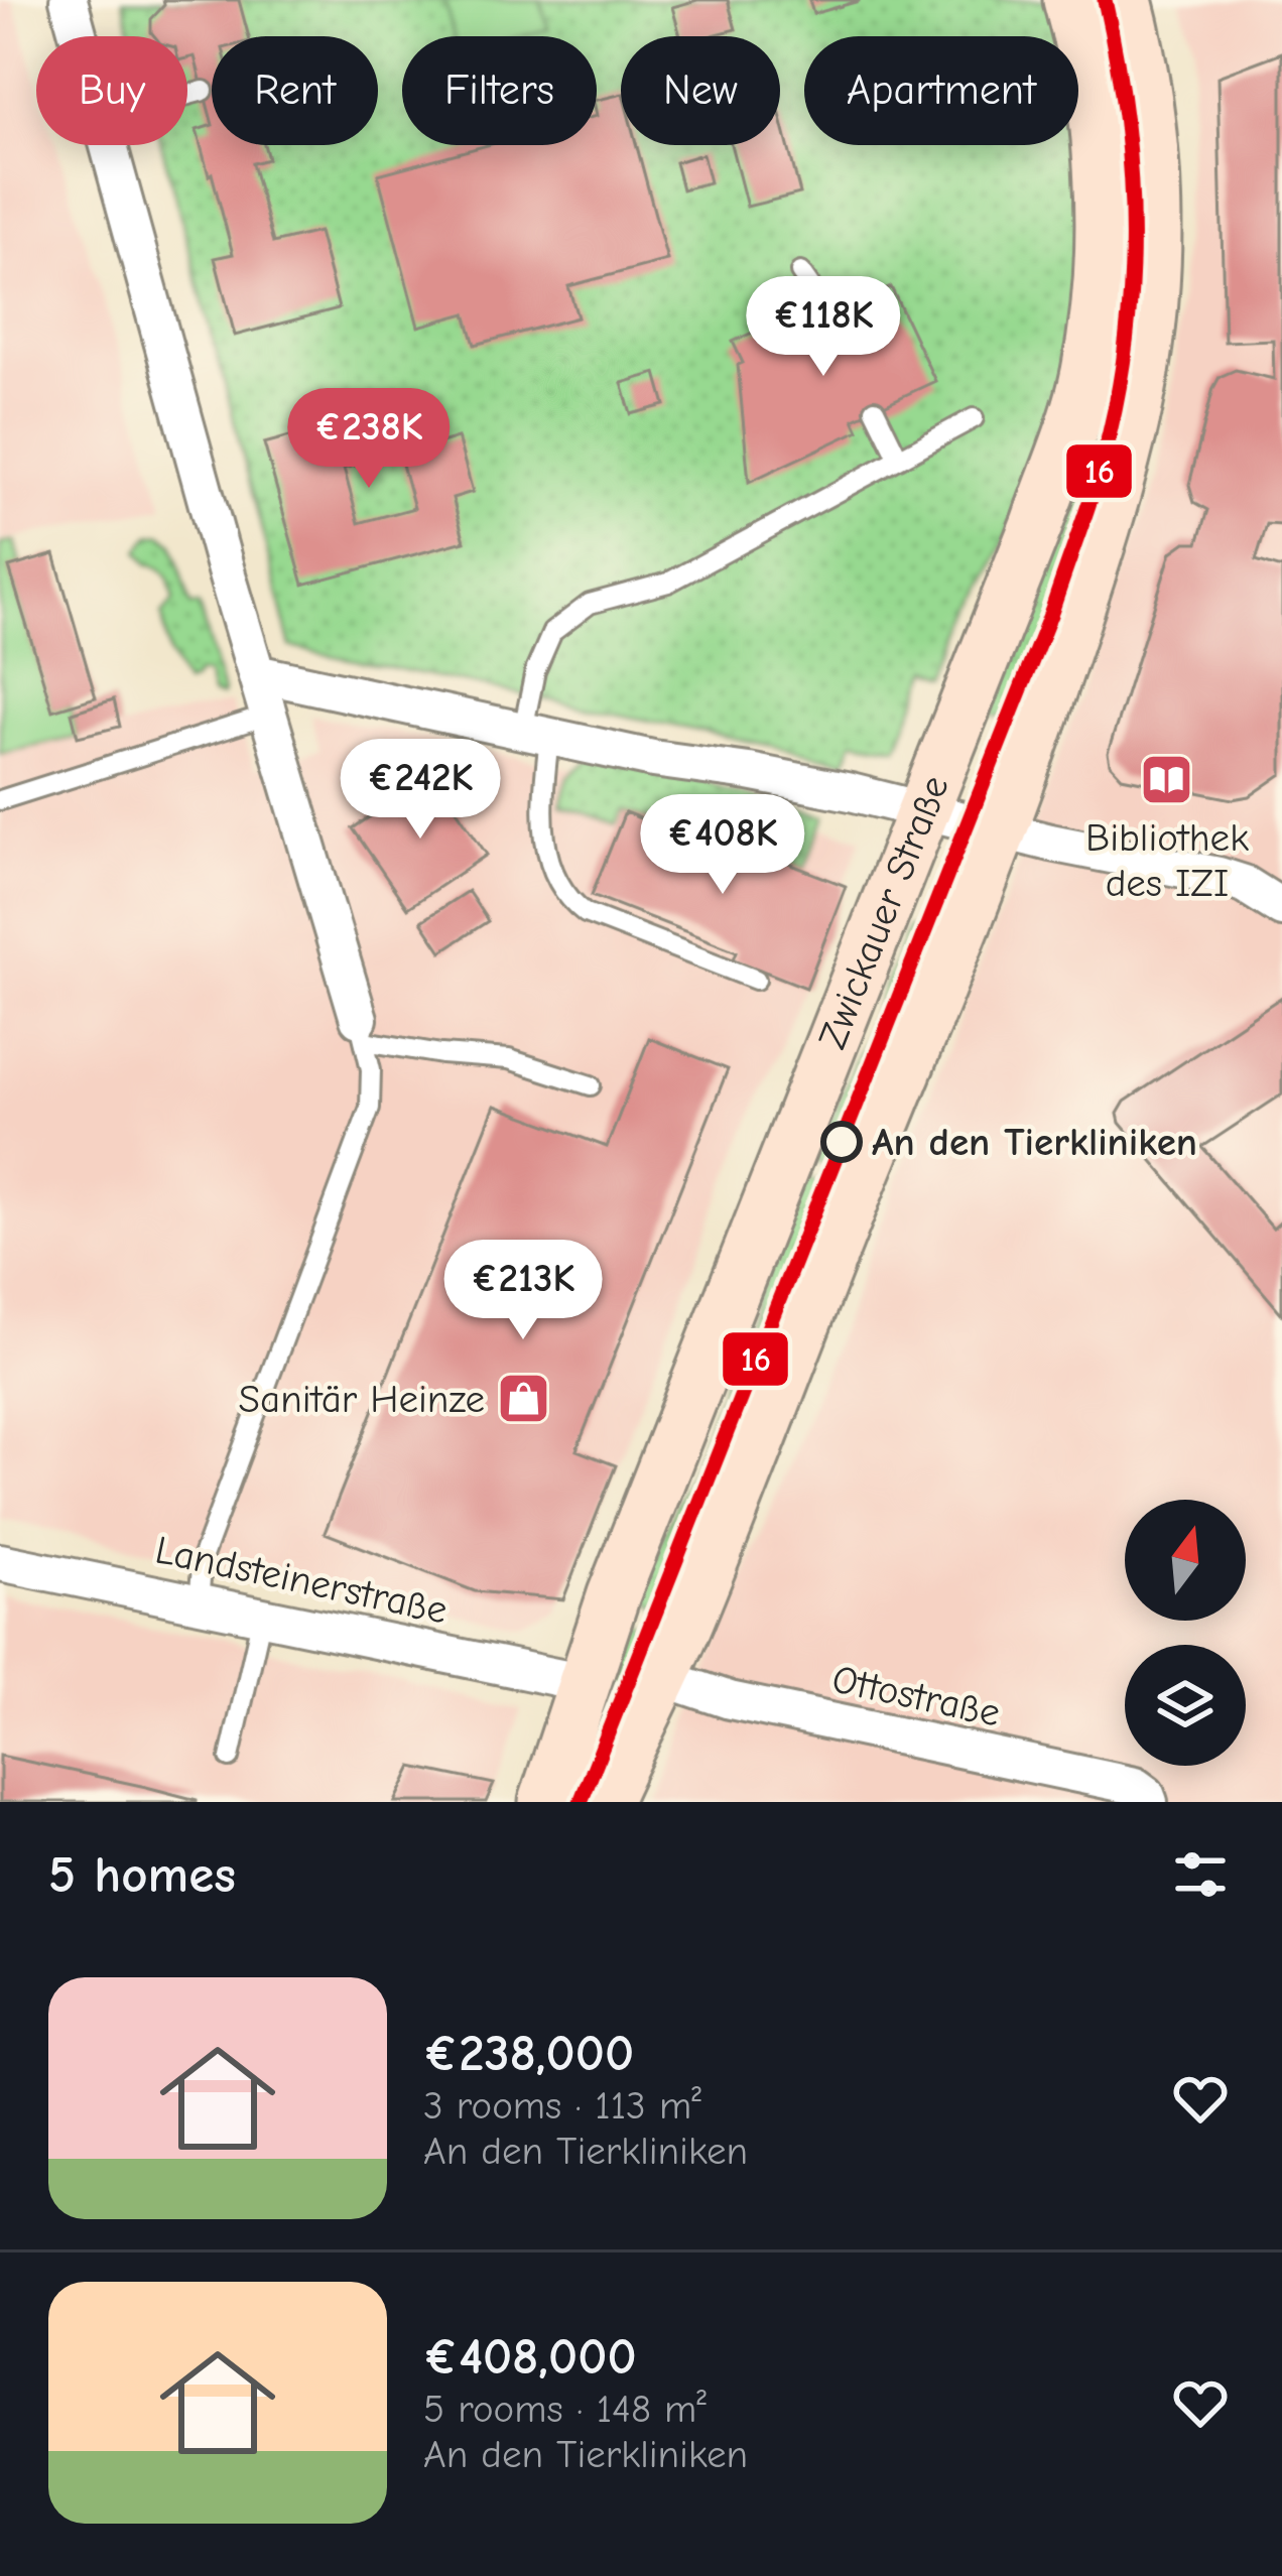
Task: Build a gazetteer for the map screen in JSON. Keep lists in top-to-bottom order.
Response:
{
  "streets": {
    "main road": ["Zwickauer Straße"],
    "street": ["Landsteinerstraße", "Ottostraße"]
  },
  "crossings": [
    ["Zwickauer Straße", "Landsteinerstraße"],
    ["Zwickauer Straße", "Ottostraße"]
  ],
  "places": {
    "library": ["Bibliothek des IZI"],
    "other": ["An den Tierkliniken"],
    "shop": ["Sanitär Heinze"]
  },
  "lines": ["transit line 16"],
  "north": "top",
  "page": {
    "chip": [
      "Buy",
      "Rent",
      "Filters",
      "New",
      "Apartment"
    ],
    "price": [
      "€118K",
      "€238K",
      "€242K",
      "€408K",
      "€213K"
    ],
    "heading": "5 homes",
    "list": [
      {
        "name": "€238,000",
        "note": "3 rooms · 113 m² · An den Tierkliniken"
      },
      {
        "name": "€408,000",
        "note": "5 rooms · 148 m² · An den Tierkliniken"
      }
    ]
  }
}
